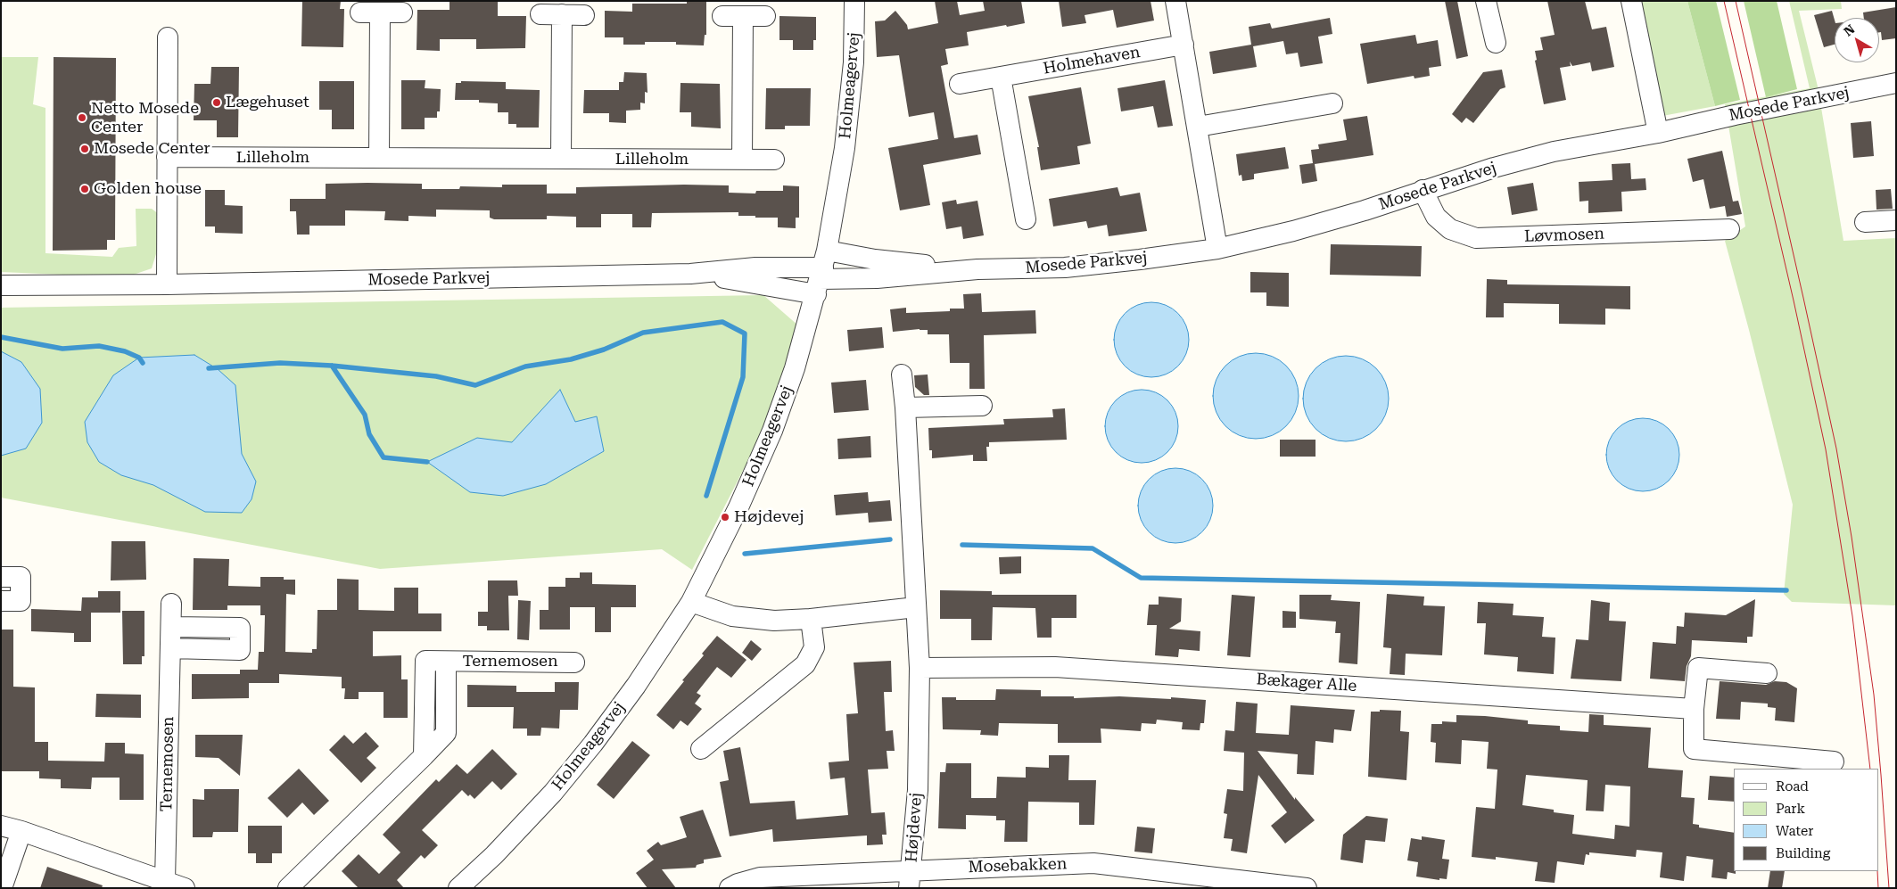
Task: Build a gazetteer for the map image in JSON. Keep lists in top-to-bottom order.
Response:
{
  "streets": {
    "street": [
      "Holmehaven",
      "Holmeagervej",
      "Mosede Parkvej",
      "Lilleholm",
      "Løvmosen",
      "Ternemosen",
      "Bækager Alle",
      "Højdevej",
      "Mosebakken"
    ]
  },
  "crossings": [
    ["Holmeagervej", "Mosede Parkvej"],
    ["Mosede Parkvej", "Løvmosen"],
    ["Bækager Alle", "Højdevej"],
    ["Højdevej", "Mosebakken"]
  ],
  "places": [
    "Lægehuset",
    "Netto Mosede Center",
    "Mosede Center",
    "Golden house",
    "Højdevej"
  ],
  "legend": [
    "Road",
    "Park",
    "Water",
    "Building"
  ],
  "north": "top left"
}
